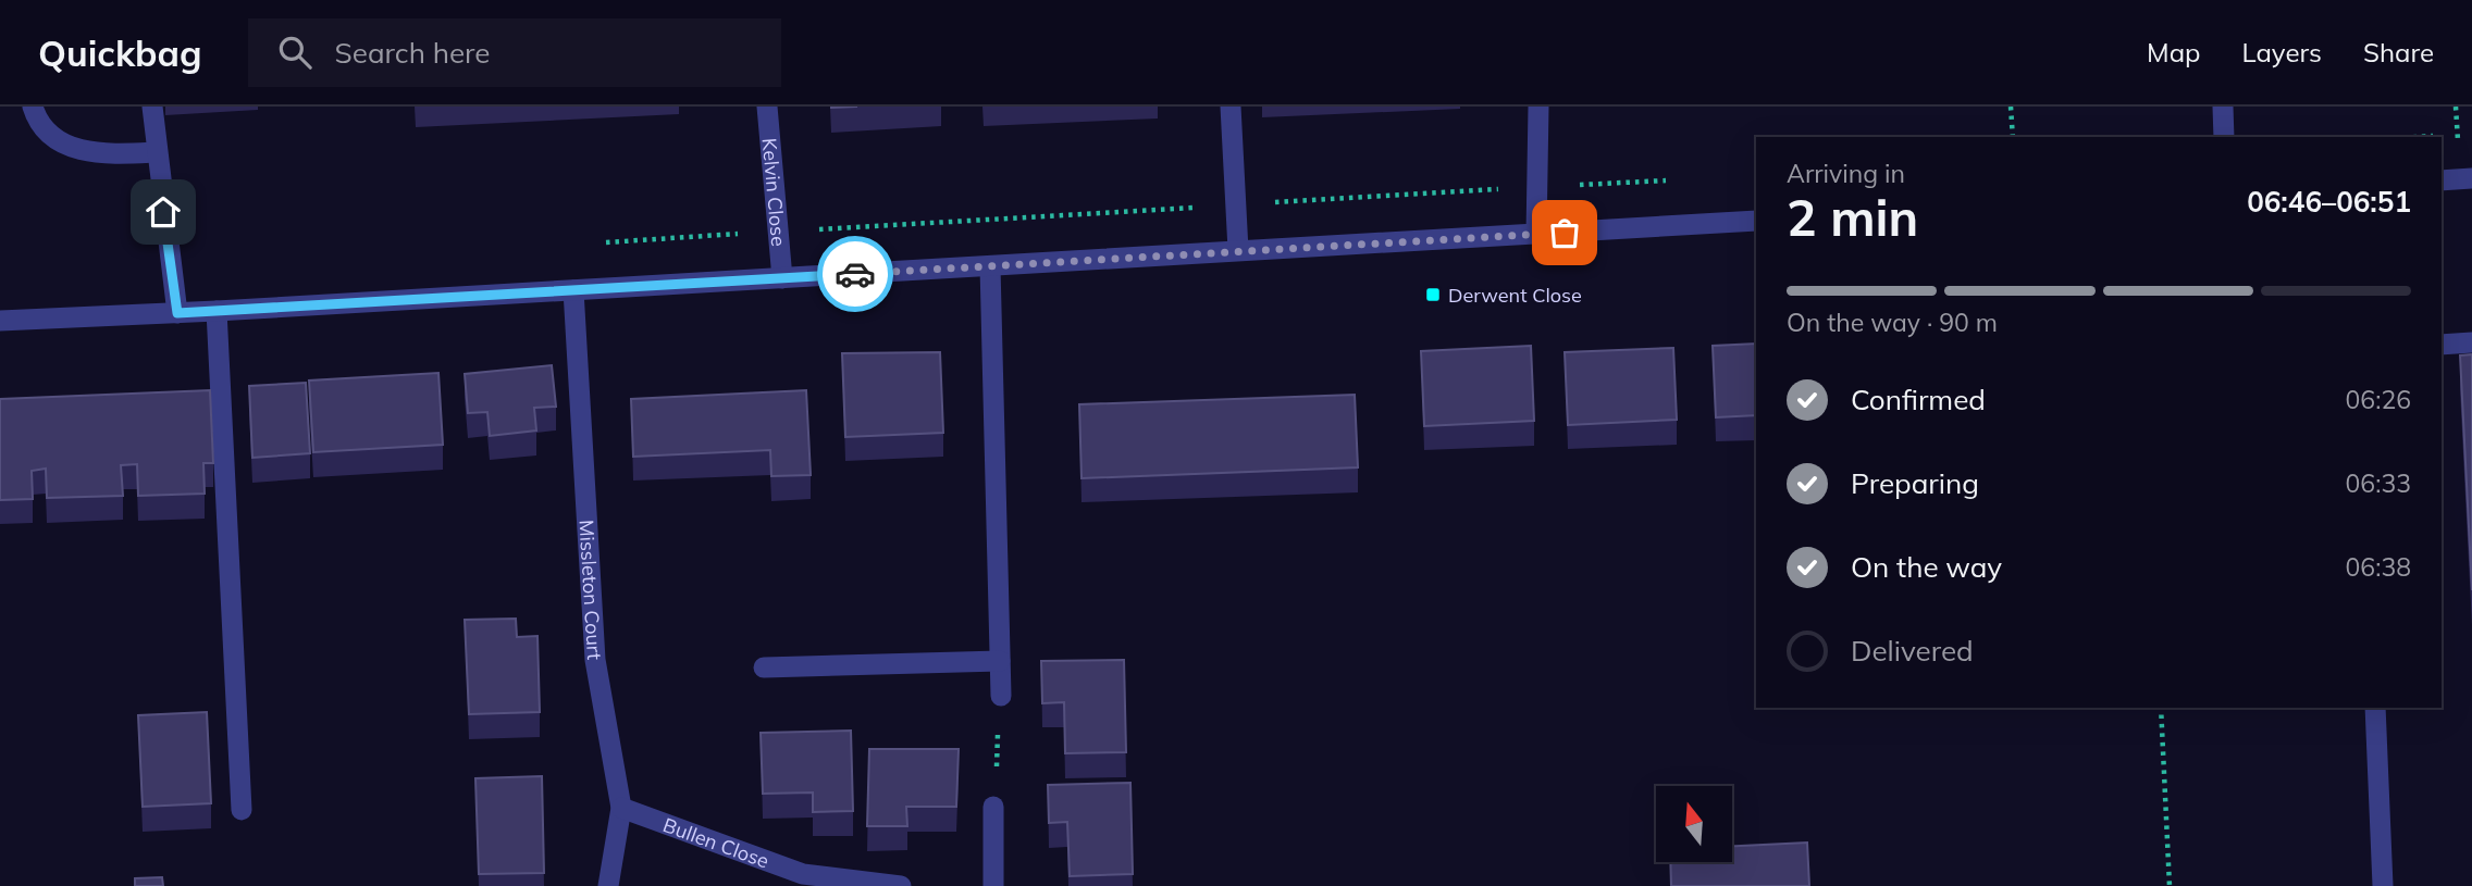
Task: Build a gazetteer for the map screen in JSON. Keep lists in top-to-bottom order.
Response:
{
  "streets": {
    "street": ["Kelvin Close", "Missleton Court", "Bullen Close"]
  },
  "crossings": [
    ["Missleton Court", "Bullen Close"]
  ],
  "places": {
    "transit": ["Derwent Close"]
  },
  "north": "top",
  "page": {
    "header": "Quickbag",
    "search": "Search here",
    "nav": ["Map", "Layers", "Share"],
    "heading": ["2 min", "Arriving in", "06:46–06:51"],
    "bar": "On the way · 90 m",
    "list": [
      ["Confirmed", "06:26"],
      ["Preparing", "06:33"],
      ["On the way", "06:38"],
      "Delivered"
    ]
  }
}
